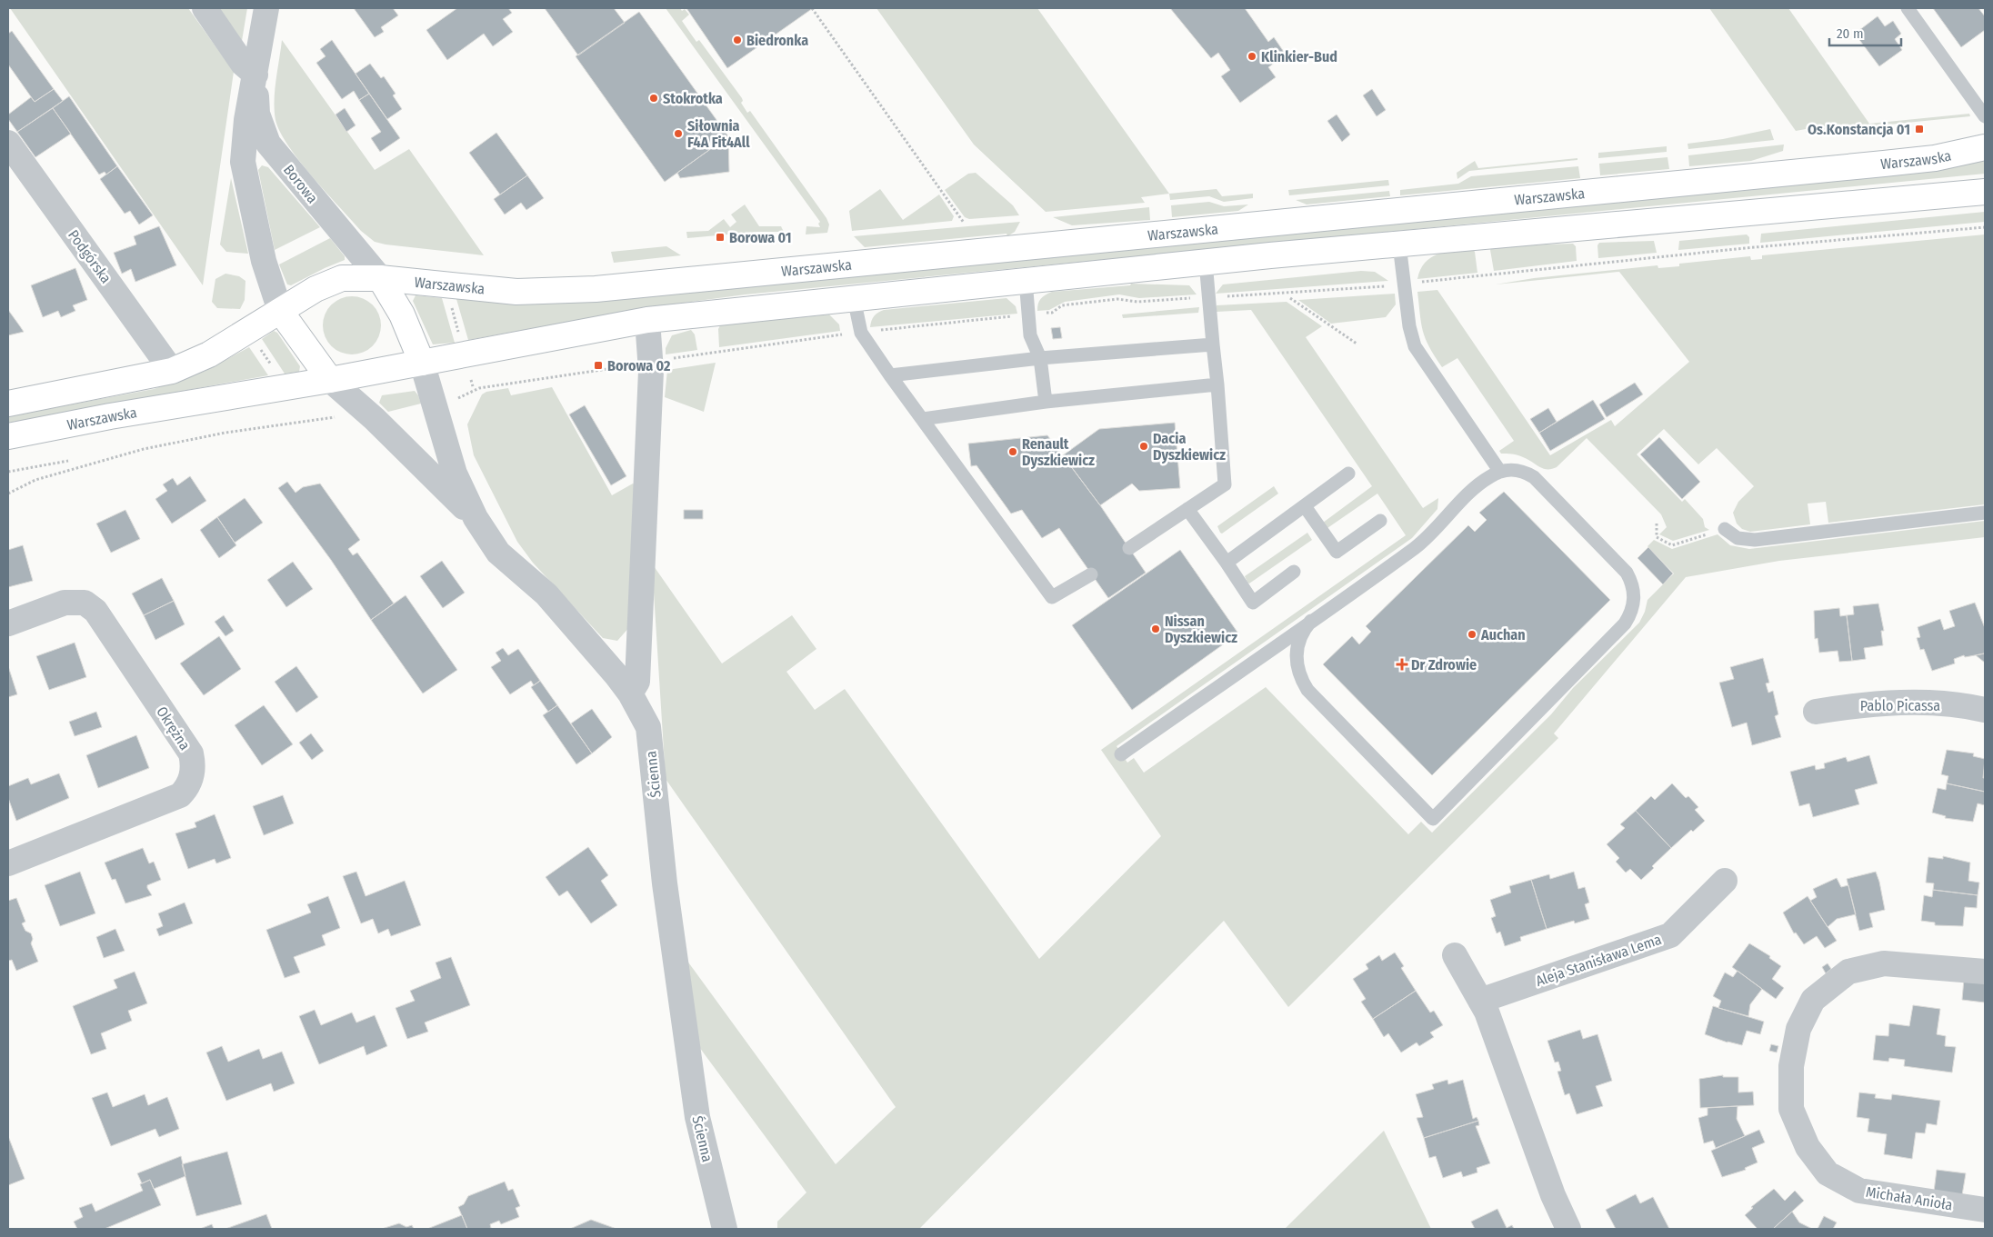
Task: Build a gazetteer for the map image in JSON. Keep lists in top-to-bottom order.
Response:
{
  "streets": {
    "main road": ["Warszawska"],
    "street": [
      "Borowa",
      "Podgórska",
      "Pablo Picassa",
      "Okrężna",
      "Ścienna",
      "Aleja Stanisława Lema",
      "Michała Anioła"
    ]
  },
  "crossings": [
    ["Warszawska", "Borowa"]
  ],
  "places": {
    "other": [
      "Biedronka",
      "Klinkier-Bud",
      "Stokrotka",
      "Siłownia F4A Fit4All",
      "Dacia Dyszkiewicz",
      "Renault Dyszkiewicz",
      "Nissan Dyszkiewicz",
      "Auchan"
    ],
    "transit": ["Os.Konstancja 01", "Borowa 01", "Borowa 02"],
    "health": ["Dr Zdrowie"]
  },
  "scale_bar": "20 m"
}
